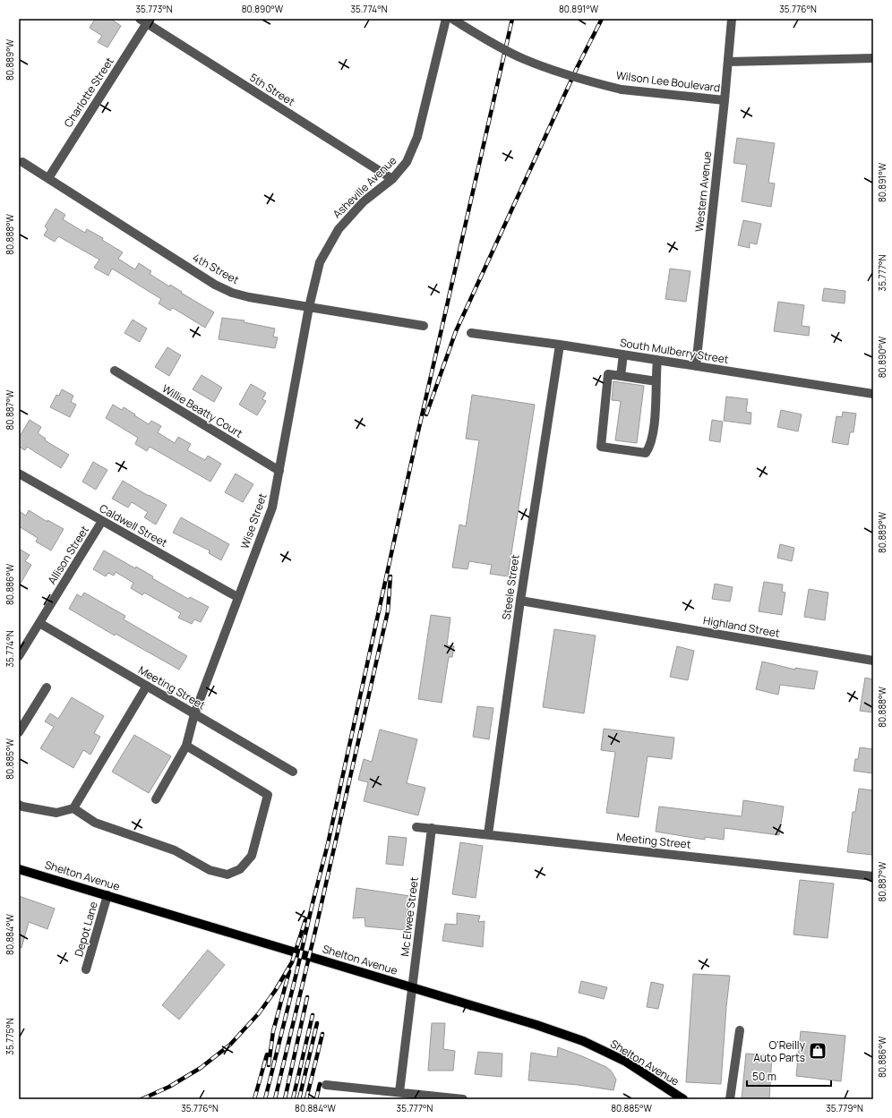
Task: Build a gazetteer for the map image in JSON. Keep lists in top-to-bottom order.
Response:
{
  "streets": {
    "main road": ["Shelton Avenue"],
    "street": [
      "Wilson Lee Boulevard",
      "5th Street",
      "Charlotte Street",
      "Asheville Avenue",
      "Western Avenue",
      "4th Street",
      "South Mulberry Street",
      "Willie Beatty Court",
      "Wise Street",
      "Caldwell Street",
      "Allison Street",
      "Steele Street",
      "Highland Street",
      "Meeting Street",
      "Mc Elwee Street",
      "Depot Lane"
    ]
  },
  "crossings": [
    ["Wilson Lee Boulevard", "Western Avenue"],
    ["5th Street", "Charlotte Street"],
    ["5th Street", "Asheville Avenue"],
    ["Charlotte Street", "4th Street"],
    ["Asheville Avenue", "4th Street"],
    ["Asheville Avenue", "Wise Street"],
    ["Western Avenue", "South Mulberry Street"],
    ["4th Street", "Wise Street"],
    ["South Mulberry Street", "Steele Street"],
    ["Willie Beatty Court", "Wise Street"],
    ["Wise Street", "Caldwell Street"],
    ["Wise Street", "Meeting Street"],
    ["Caldwell Street", "Allison Street"],
    ["Allison Street", "Meeting Street"],
    ["Steele Street", "Highland Street"],
    ["Steele Street", "Meeting Street"],
    ["Meeting Street", "Mc Elwee Street"],
    ["Shelton Avenue", "Mc Elwee Street"],
    ["Shelton Avenue", "Depot Lane"]
  ],
  "places": {
    "shop": ["O'Reilly Auto Parts"]
  },
  "scale_bar": "50 m",
  "coordinates": [
    "35.773°N",
    "80.890°W",
    "35.774°N",
    "80.891°W",
    "35.776°N",
    "80.889°W",
    "80.888°W",
    "35.777°N",
    "80.887°W",
    "80.886°W",
    "80.885°W",
    "80.884°W",
    "35.775°N",
    "35.779°N"
  ]
}
